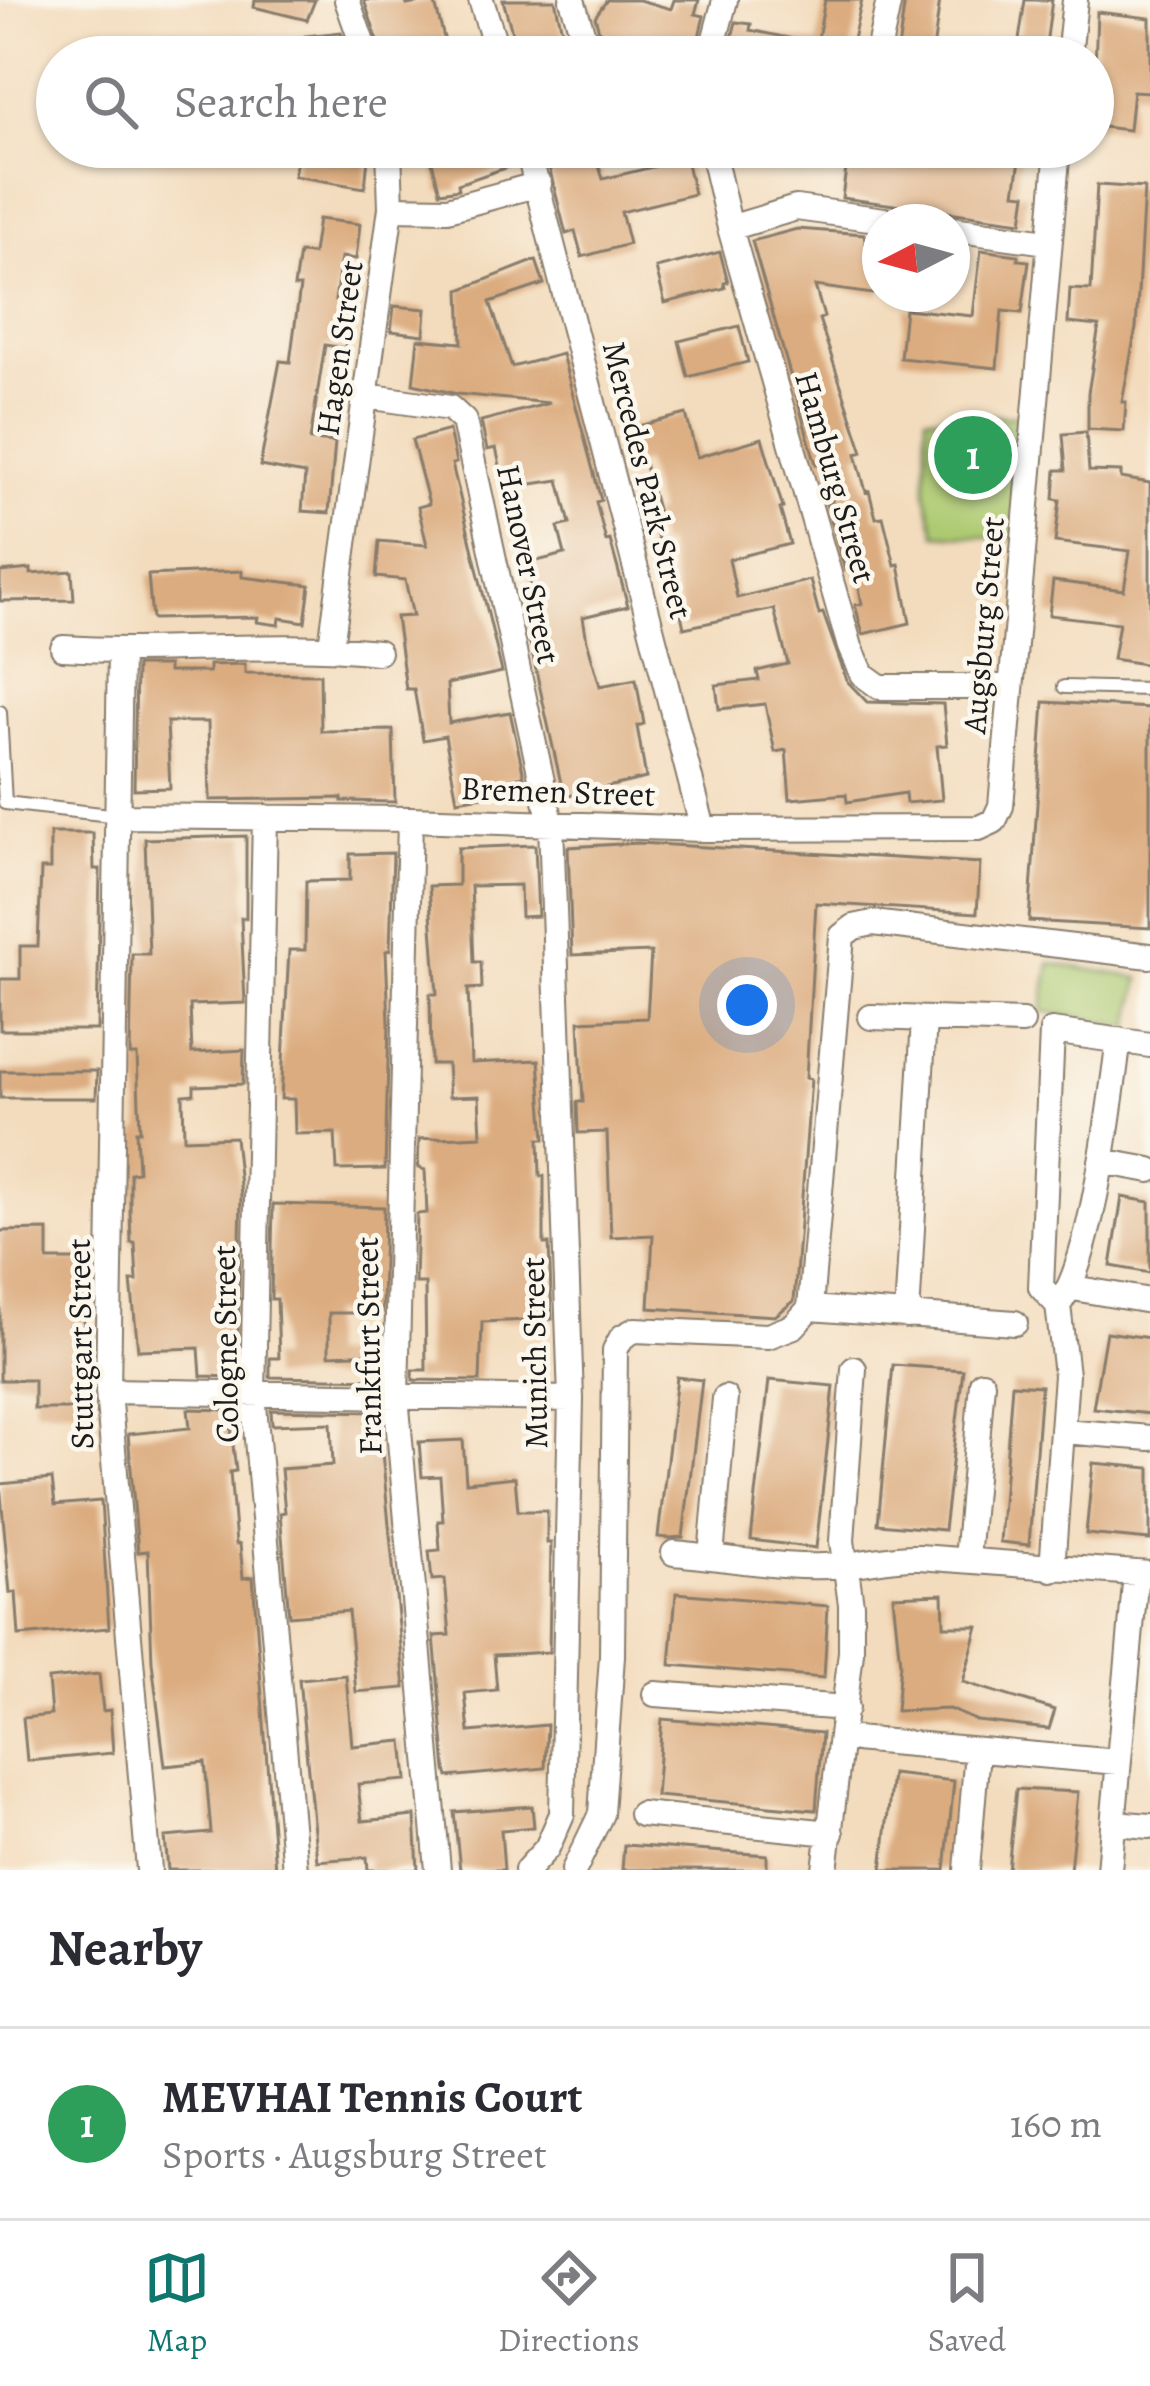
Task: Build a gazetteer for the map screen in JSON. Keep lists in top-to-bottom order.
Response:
{
  "streets": {
    "street": [
      "Hagen Street",
      "Hamburg Street",
      "Mercedes Park Street",
      "Hanover Street",
      "Augsburg Street",
      "Bremen Street",
      "Stuttgart Street",
      "Cologne Street",
      "Frankfurt Street",
      "Munich Street"
    ]
  },
  "crossings": [
    ["Hagen Street", "Hanover Street"],
    ["Hamburg Street", "Augsburg Street"],
    ["Mercedes Park Street", "Bremen Street"],
    ["Hanover Street", "Bremen Street"],
    ["Hanover Street", "Munich Street"],
    ["Augsburg Street", "Bremen Street"],
    ["Bremen Street", "Stuttgart Street"],
    ["Bremen Street", "Cologne Street"],
    ["Bremen Street", "Frankfurt Street"],
    ["Bremen Street", "Munich Street"]
  ],
  "north": "left",
  "page": {
    "search": "Search here",
    "pins": "1",
    "heading": "Nearby",
    "list": [
      {
        "mark": "1",
        "name": "MEVHAI Tennis Court",
        "note": "Sports · Augsburg Street",
        "value": "160 m"
      }
    ],
    "nav": ["Map", "Directions", "Saved"]
  }
}
